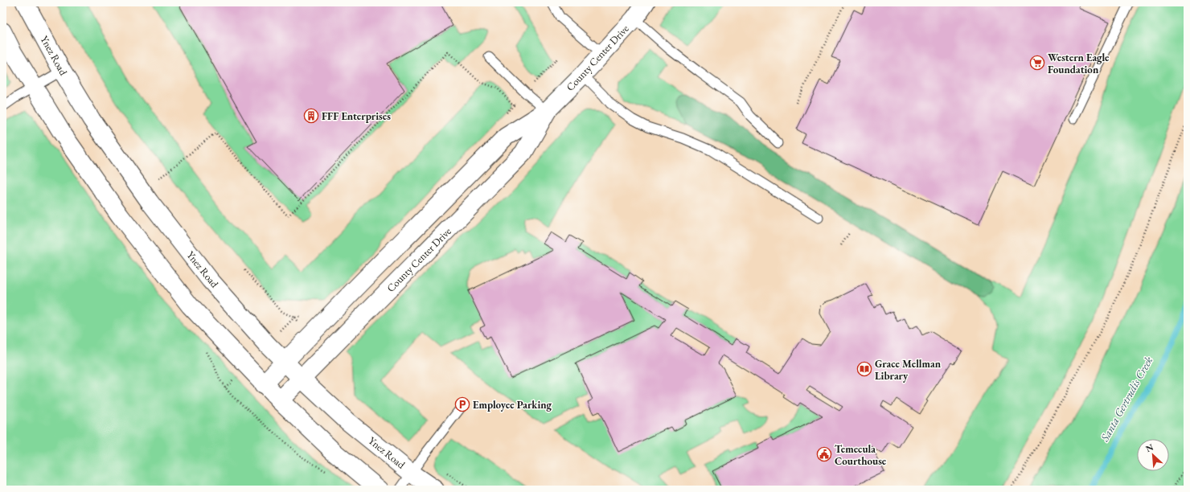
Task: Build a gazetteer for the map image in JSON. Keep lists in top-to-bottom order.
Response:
{
  "streets": {
    "main road": ["Ynez Road", "County Center Drive"]
  },
  "crossings": [
    ["Ynez Road", "County Center Drive"]
  ],
  "water": ["Santa Gertrudis Creek"],
  "places": {
    "supermarket": ["Western Eagle Foundation"],
    "building": ["FFF Enterprises"],
    "library": ["Grace Mellman Library"],
    "parking": ["Employee Parking"],
    "public building": ["Temecula Courthouse"]
  },
  "north": "top left"
}
